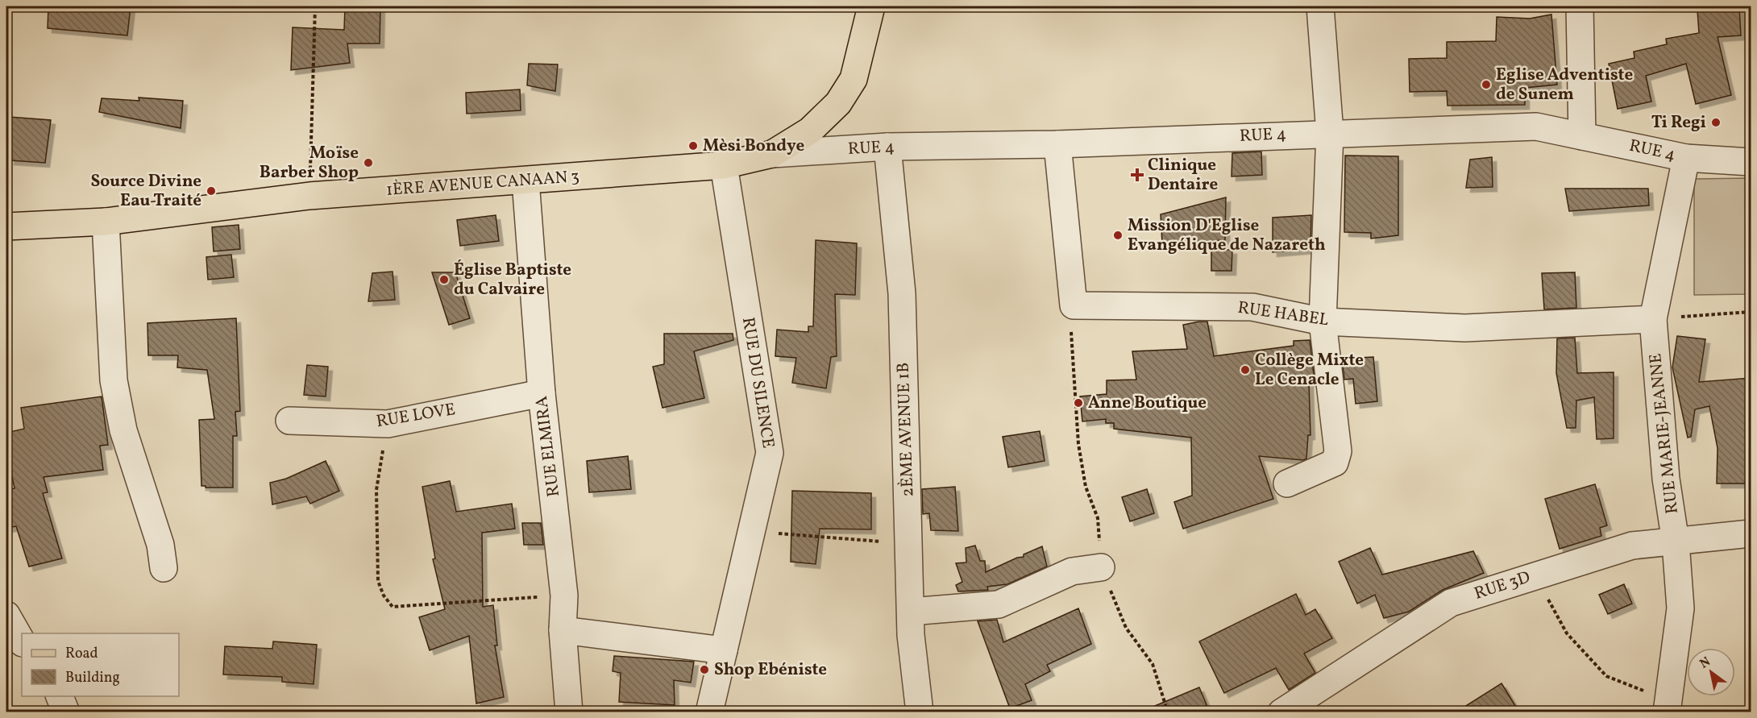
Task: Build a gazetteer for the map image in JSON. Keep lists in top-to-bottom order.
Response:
{
  "streets": {
    "main road": ["1ÈRE AVENUE CANAAN 3"],
    "street": [
      "RUE 4",
      "RUE HABEL",
      "RUE DU SILENCE",
      "RUE LOVE",
      "2ÈME AVENUE 1B",
      "RUE MARIE-JEANNE",
      "RUE ELMIRA",
      "RUE 3D"
    ]
  },
  "crossings": [
    ["RUE 4", "1ÈRE AVENUE CANAAN 3"],
    ["RUE 4", "2ÈME AVENUE 1B"],
    ["RUE 4", "RUE MARIE-JEANNE"],
    ["1ÈRE AVENUE CANAAN 3", "RUE DU SILENCE"],
    ["1ÈRE AVENUE CANAAN 3", "RUE ELMIRA"],
    ["RUE HABEL", "RUE MARIE-JEANNE"],
    ["RUE LOVE", "RUE ELMIRA"],
    ["RUE MARIE-JEANNE", "RUE 3D"]
  ],
  "places": {
    "other": [
      "Eglise Adventiste de Sunem",
      "Ti Regi",
      "Mèsi Bondye",
      "Moïse Barber Shop",
      "Source Divine Eau Traité",
      "Mission D'Eglise Evangélique de Nazareth",
      "Église Baptiste du Calvaire",
      "Collège Mixte Le Cenacle",
      "Anne Boutique",
      "Shop Ebéniste"
    ],
    "health": ["Clinique Dentaire"]
  },
  "legend": ["Road", "Building"],
  "north": "top left"
}
